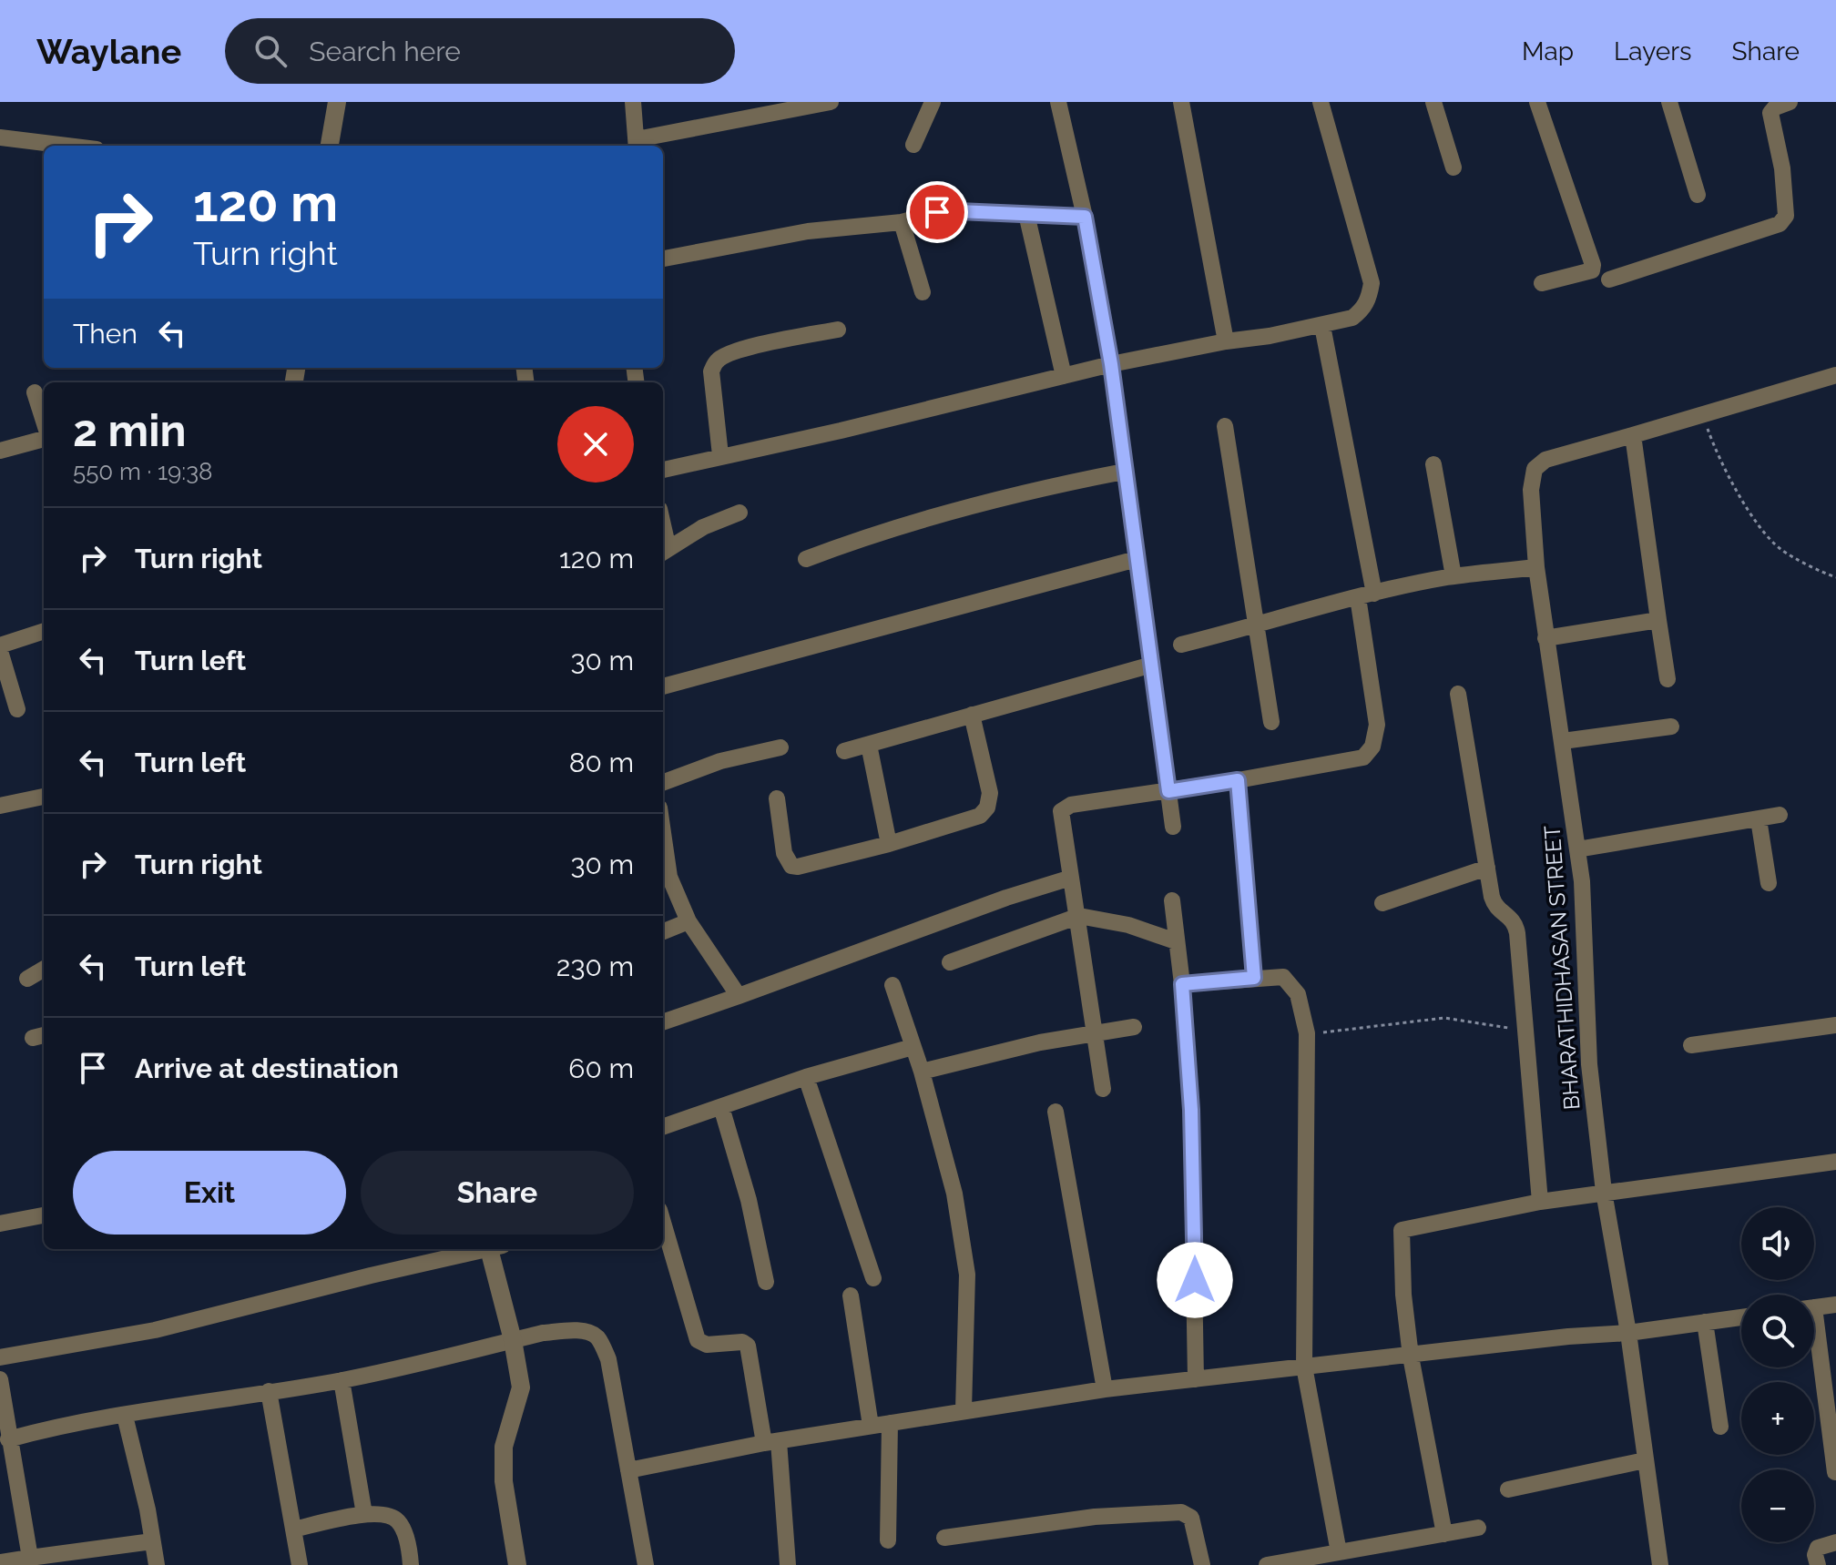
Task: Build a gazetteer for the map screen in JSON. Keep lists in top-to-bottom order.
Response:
{
  "streets": {
    "street": ["BHARATHIDHASAN STREET"]
  },
  "page": {
    "header": "Waylane",
    "search": "Search here",
    "nav": ["Map", "Layers", "Share"],
    "turn": ["120 m", "Turn right"],
    "then": "Then",
    "heading": ["2 min", "550 m · 19:38"],
    "list": [
      {
        "name": "Turn right",
        "value": "120 m"
      },
      {
        "name": "Turn left",
        "value": "30 m"
      },
      {
        "name": "Turn left",
        "value": "80 m"
      },
      {
        "name": "Turn right",
        "value": "30 m"
      },
      {
        "name": "Turn left",
        "value": "230 m"
      },
      {
        "name": "Arrive at destination",
        "value": "60 m"
      }
    ],
    "buttons": ["Exit", "Share"],
    "map_buttons": ["+", "−"]
  }
}
